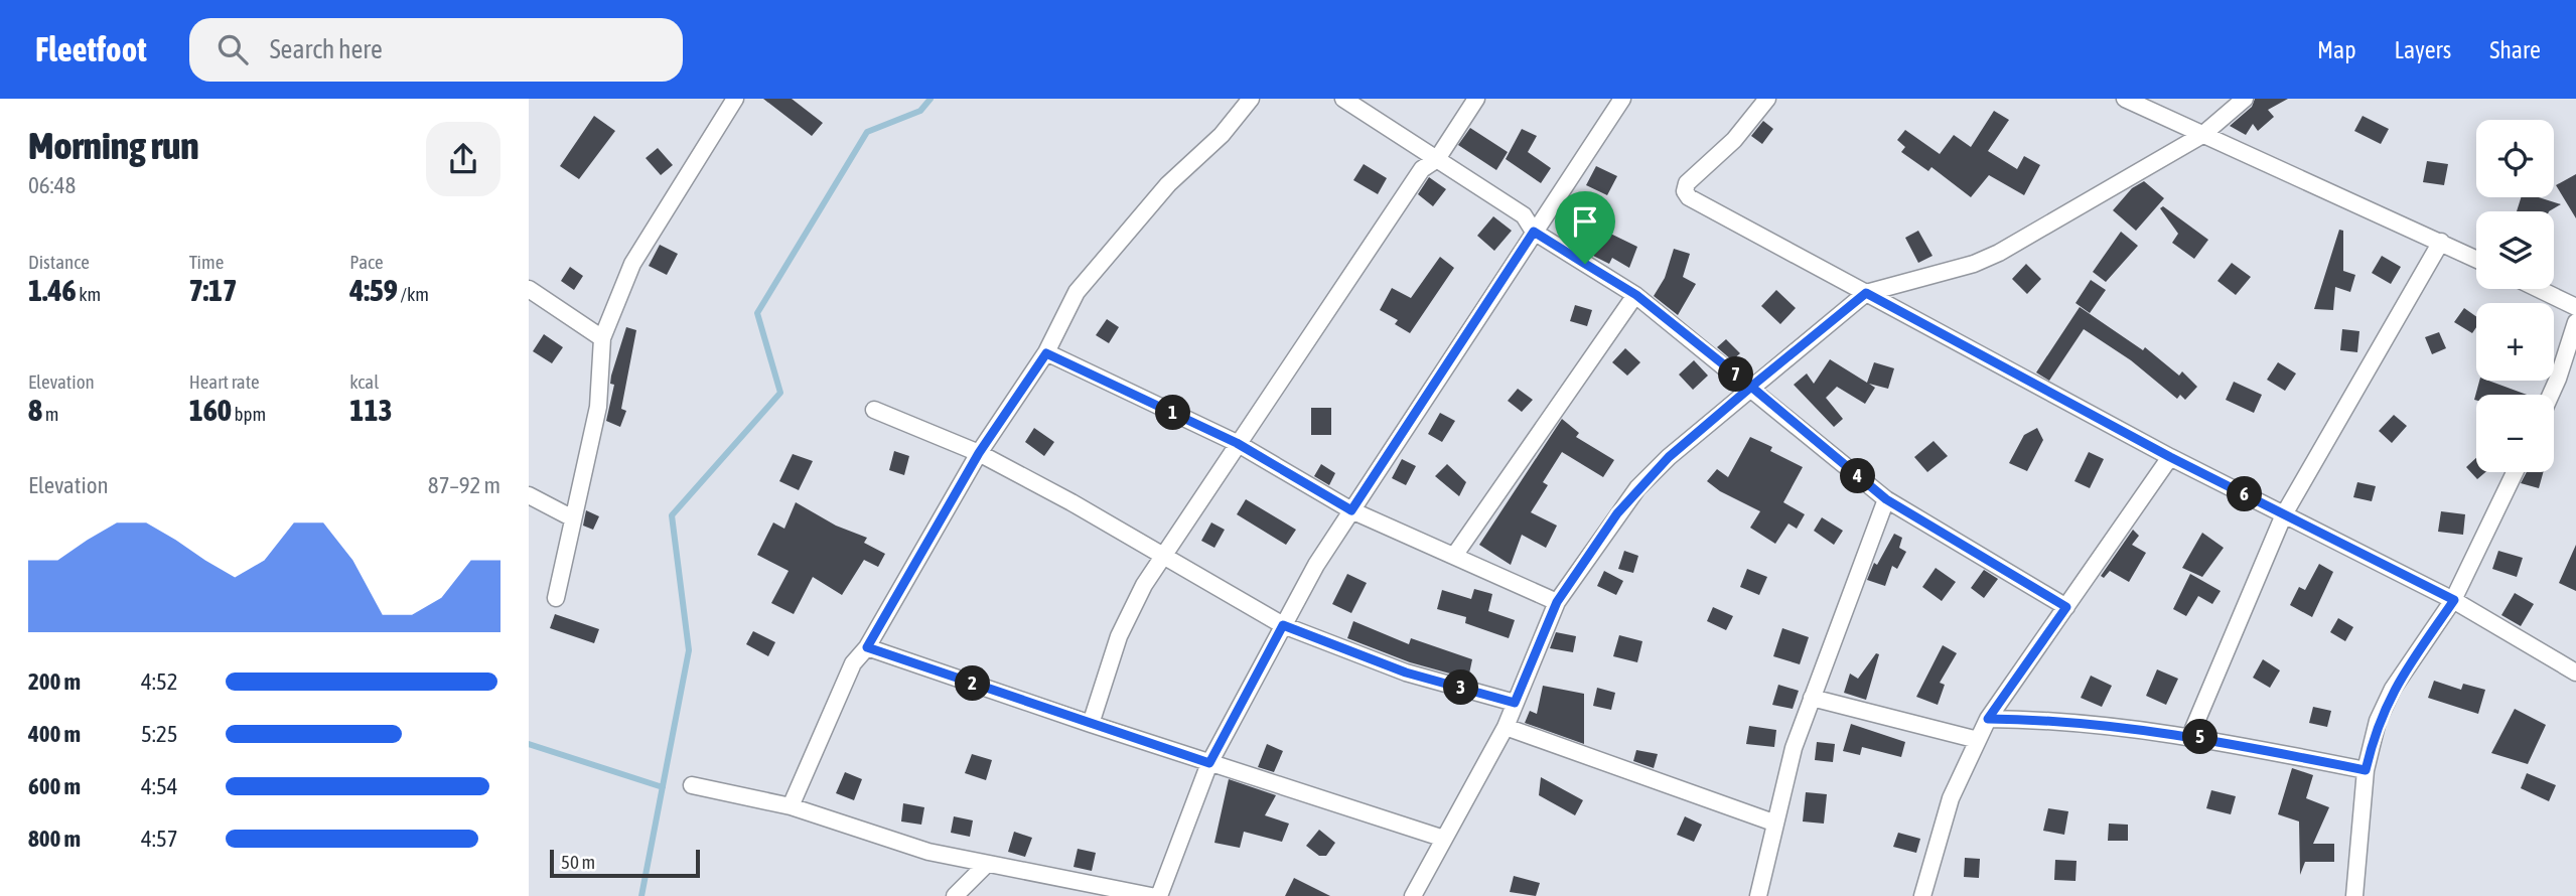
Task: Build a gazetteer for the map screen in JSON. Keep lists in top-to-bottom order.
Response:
{
  "scale_bar": "50 m",
  "page": {
    "header": "Fleetfoot",
    "search": "Search here",
    "nav": ["Map", "Layers", "Share"],
    "heading": ["Morning run", "06:48"],
    "map_buttons": ["+", "−"],
    "stats": [
      ["Distance", "1.46 km"],
      ["Time", "7:17"],
      ["Pace", "4:59 /km"],
      ["Elevation", "8 m"],
      ["Heart rate", "160 bpm"],
      ["kcal", "113"]
    ],
    "pins": [
      "7",
      "1",
      "4",
      "6",
      "2",
      "3",
      "5"
    ],
    "chart": ["Elevation", "87–92 m"],
    "list": [
      {
        "name": "200 m",
        "note": "4:52"
      },
      {
        "name": "400 m",
        "note": "5:25"
      },
      {
        "name": "600 m",
        "note": "4:54"
      },
      {
        "name": "800 m",
        "note": "4:57"
      }
    ],
    "scale": "50 m"
  }
}
